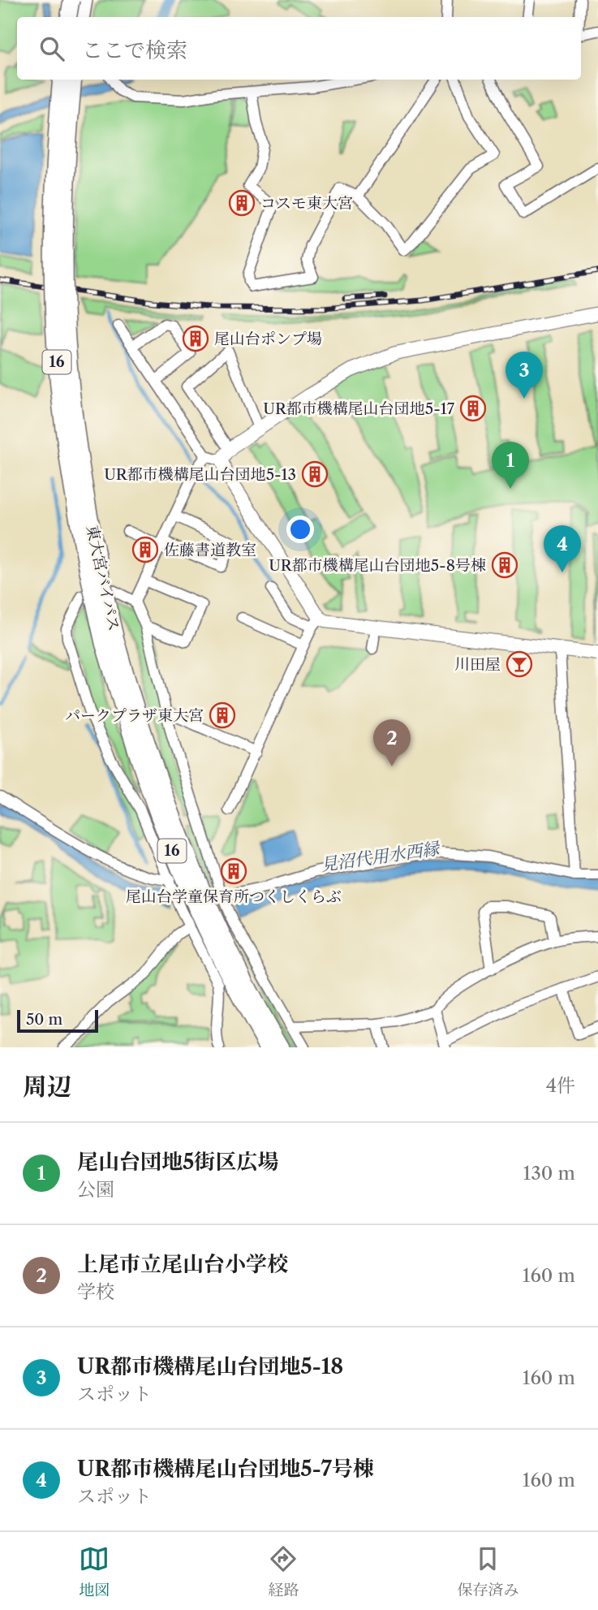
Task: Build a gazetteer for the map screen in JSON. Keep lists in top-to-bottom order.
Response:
{
  "streets": {
    "highway": ["16", "東大宮バイパス"]
  },
  "water": ["見沼代用水西縁"],
  "places": {
    "building": [
      "コスモ東大宮",
      "尾山台ポンプ場",
      "UR都市機構尾山台団地5-17",
      "UR都市機構尾山台団地5-13",
      "佐藤書道教室",
      "UR都市機構尾山台団地5-8号棟",
      "パークプラザ東大宮",
      "尾山台学童保育所つくしくらぶ"
    ],
    "bar": ["川田屋"]
  },
  "scale_bar": "50 m",
  "page": {
    "search": "ここで検索",
    "pins": [
      "3",
      "1",
      "4",
      "2"
    ],
    "scale": "50 m",
    "heading": ["周辺", "4件"],
    "list": [
      {
        "mark": "1",
        "name": "尾山台団地5街区広場",
        "note": "公園",
        "value": "130 m"
      },
      {
        "mark": "2",
        "name": "上尾市立尾山台小学校",
        "note": "学校",
        "value": "160 m"
      },
      {
        "mark": "3",
        "name": "UR都市機構尾山台団地5-18",
        "note": "スポット",
        "value": "160 m"
      },
      {
        "mark": "4",
        "name": "UR都市機構尾山台団地5-7号棟",
        "note": "スポット",
        "value": "160 m"
      }
    ],
    "nav": ["地図", "経路", "保存済み"]
  }
}
